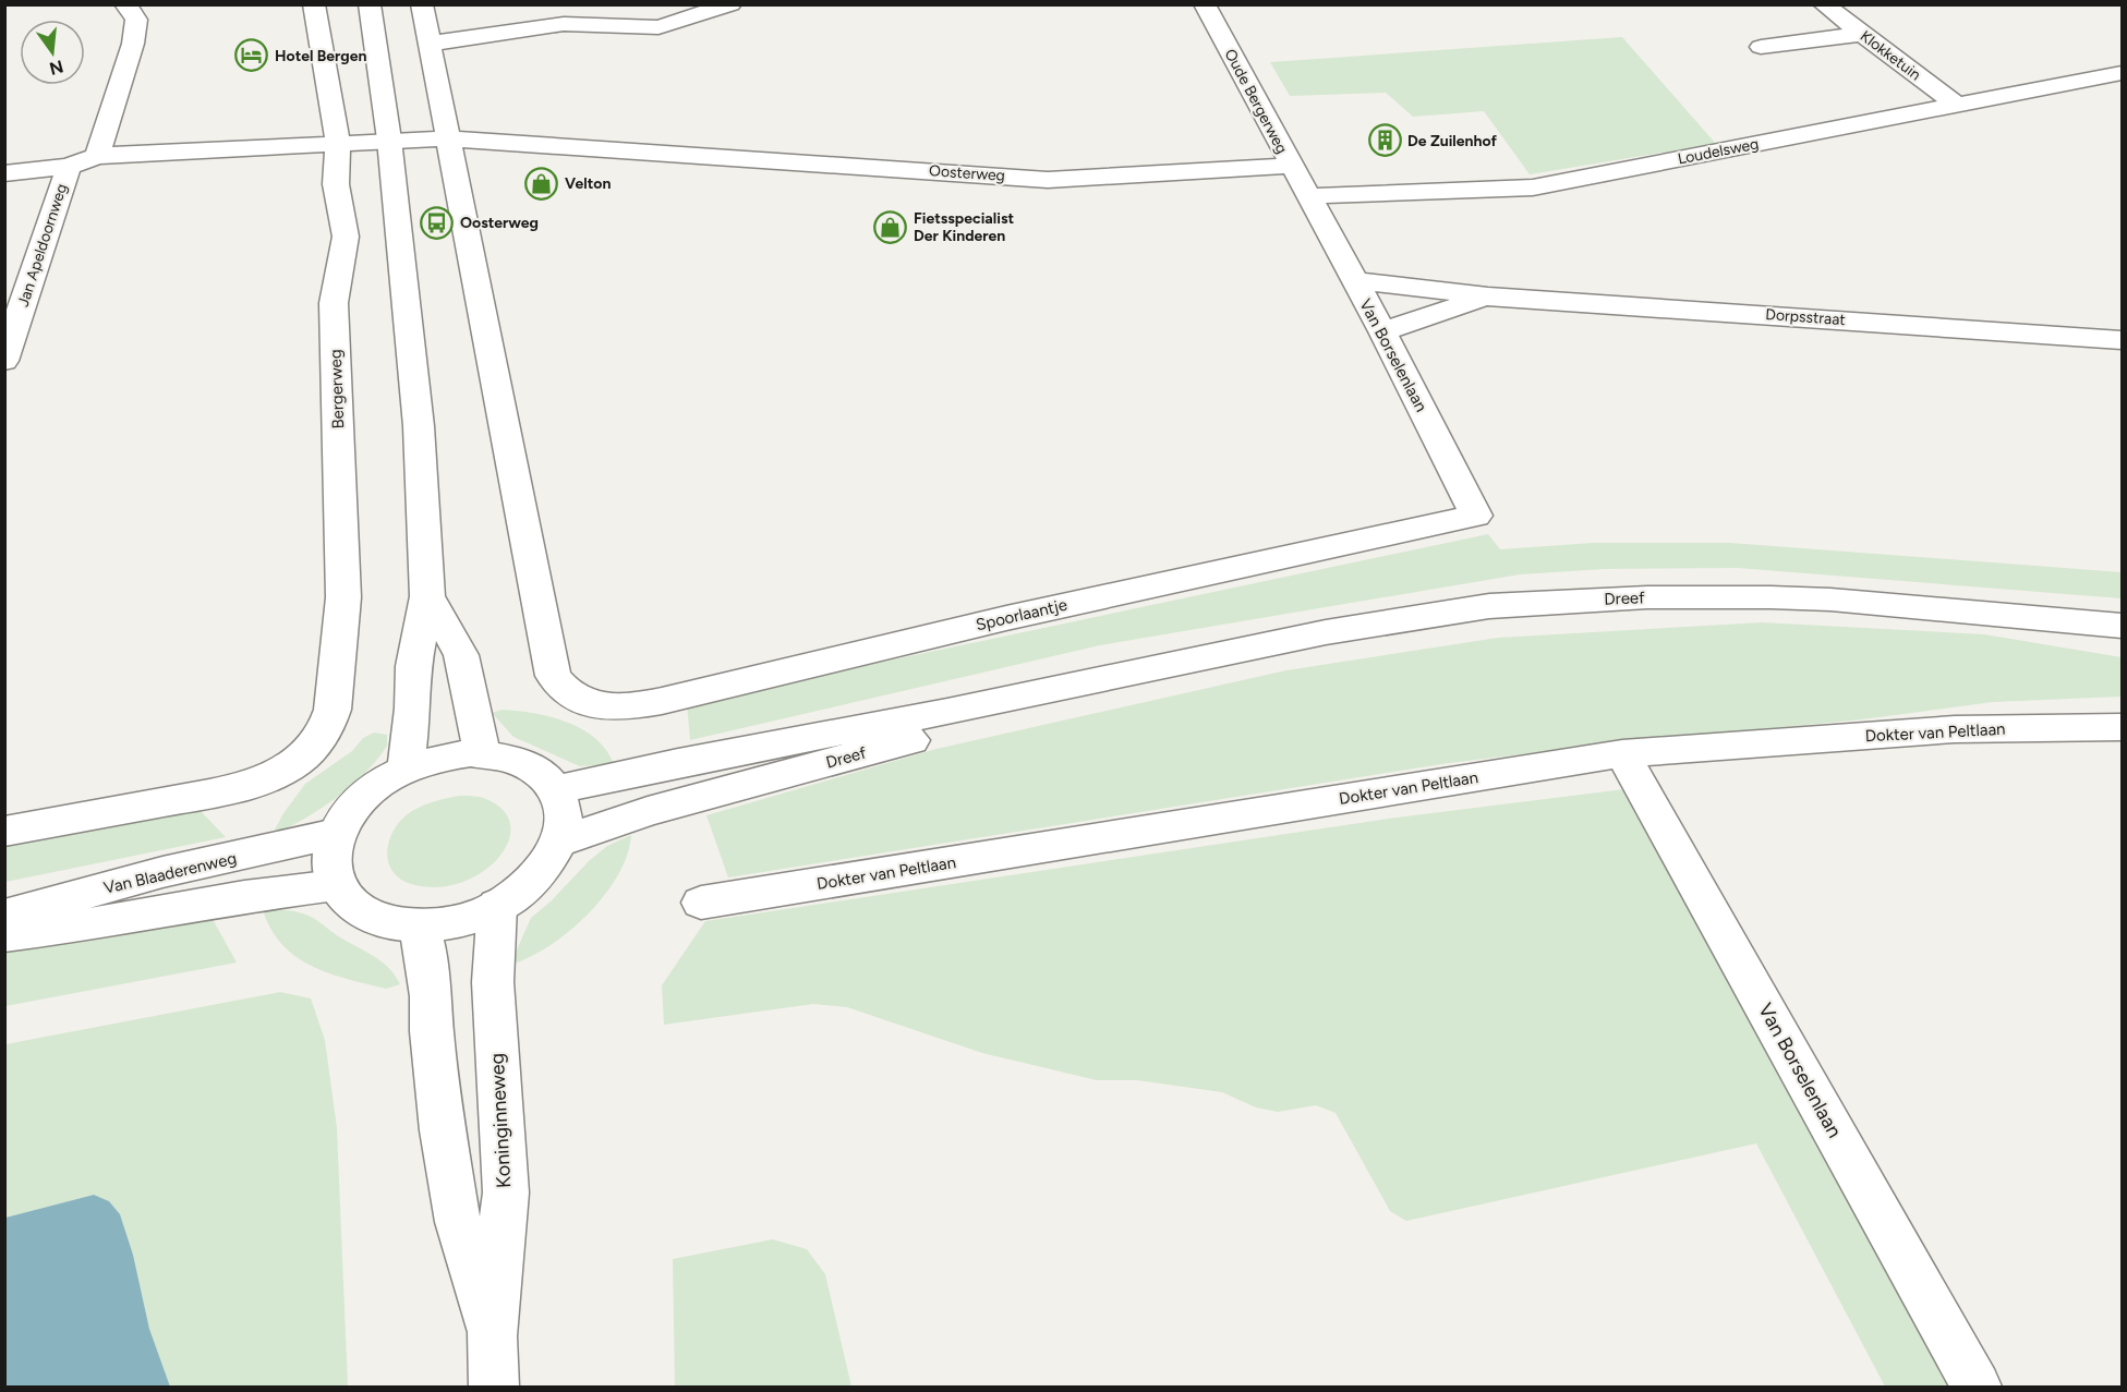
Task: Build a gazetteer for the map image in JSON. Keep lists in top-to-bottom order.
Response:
{
  "streets": {
    "street": [
      "Klokketuin",
      "Oude Bergerweg",
      "Loudelsweg",
      "Oosterweg",
      "Jan Apeldoornweg",
      "Dorpsstraat",
      "Van Borselenlaan",
      "Bergerweg",
      "Dreef",
      "Spoorlaantje",
      "Dokter van Peltlaan",
      "Van Blaaderenweg",
      "Koninginneweg"
    ]
  },
  "crossings": [
    ["Klokketuin", "Loudelsweg"],
    ["Oude Bergerweg", "Loudelsweg"],
    ["Oude Bergerweg", "Oosterweg"],
    ["Oude Bergerweg", "Van Borselenlaan"],
    ["Loudelsweg", "Van Borselenlaan"],
    ["Oosterweg", "Jan Apeldoornweg"],
    ["Oosterweg", "Bergerweg"],
    ["Oosterweg", "Spoorlaantje"],
    ["Dorpsstraat", "Van Borselenlaan"],
    ["Van Borselenlaan", "Spoorlaantje"],
    ["Van Borselenlaan", "Dokter van Peltlaan"],
    ["Dreef", "Van Blaaderenweg"],
    ["Dreef", "Koninginneweg"],
    ["Van Blaaderenweg", "Koninginneweg"]
  ],
  "places": {
    "hotel": ["Hotel Bergen"],
    "building": ["De Zuilenhof"],
    "shop": ["Velton", "Fietsspecialist Der Kinderen"],
    "bus stop": ["Oosterweg"]
  },
  "north": "bottom"
}
